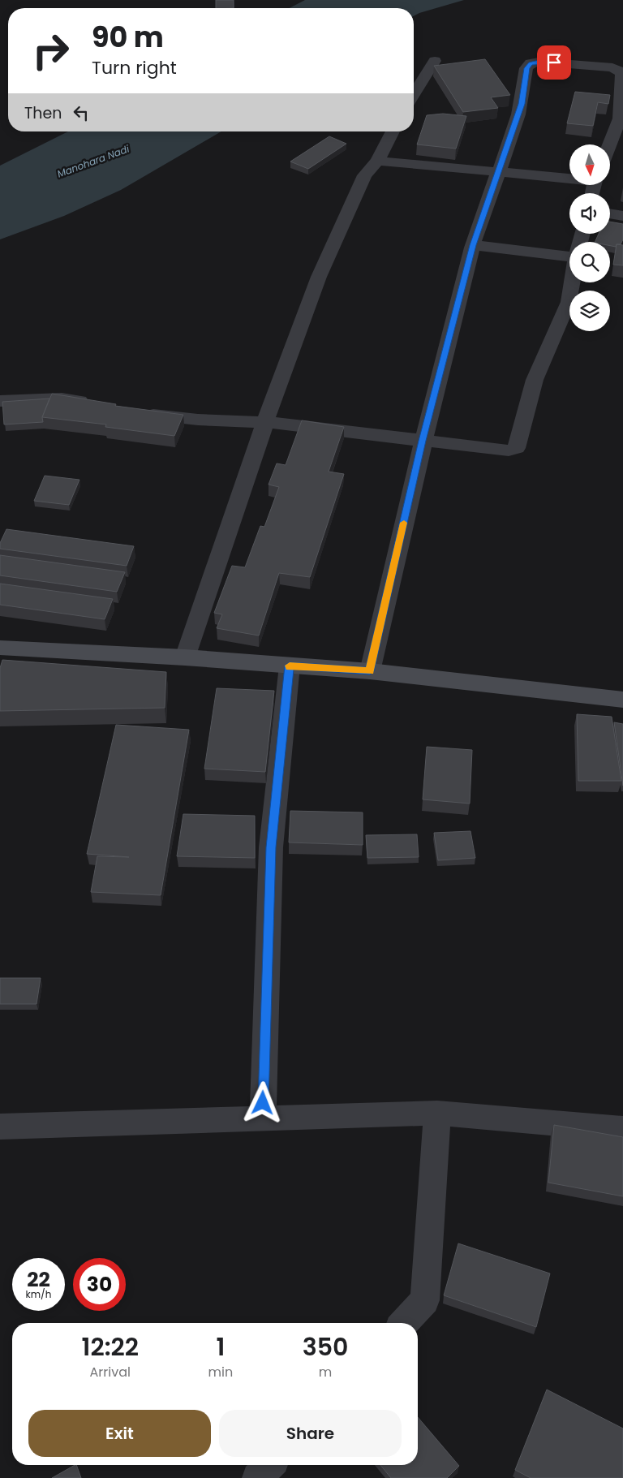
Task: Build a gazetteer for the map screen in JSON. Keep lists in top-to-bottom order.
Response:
{
  "water": ["Manohara Nadi"],
  "north": "bottom",
  "page": {
    "turn": ["90 m", "Turn right"],
    "then": "Then",
    "speed": "22 km/h",
    "limit": "30",
    "eta": [
      "12:22",
      "Arrival",
      "1",
      "min",
      "350",
      "m"
    ],
    "buttons": ["Exit", "Share"]
  }
}
